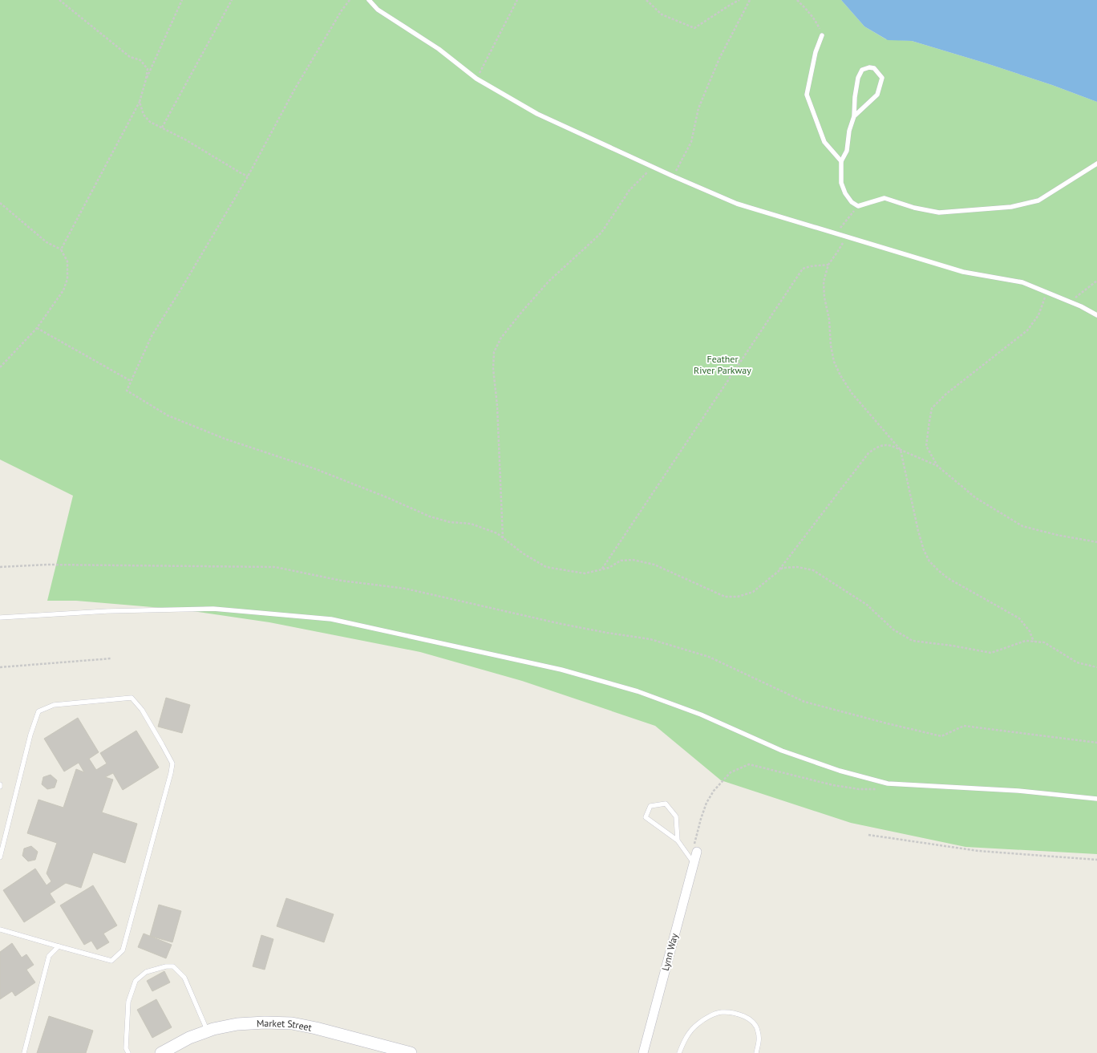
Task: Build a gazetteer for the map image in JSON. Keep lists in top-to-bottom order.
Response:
{
  "streets": {
    "main road": ["Market Street"],
    "street": ["Lynn Way"]
  },
  "parks": ["Feather River Parkway"]
}
